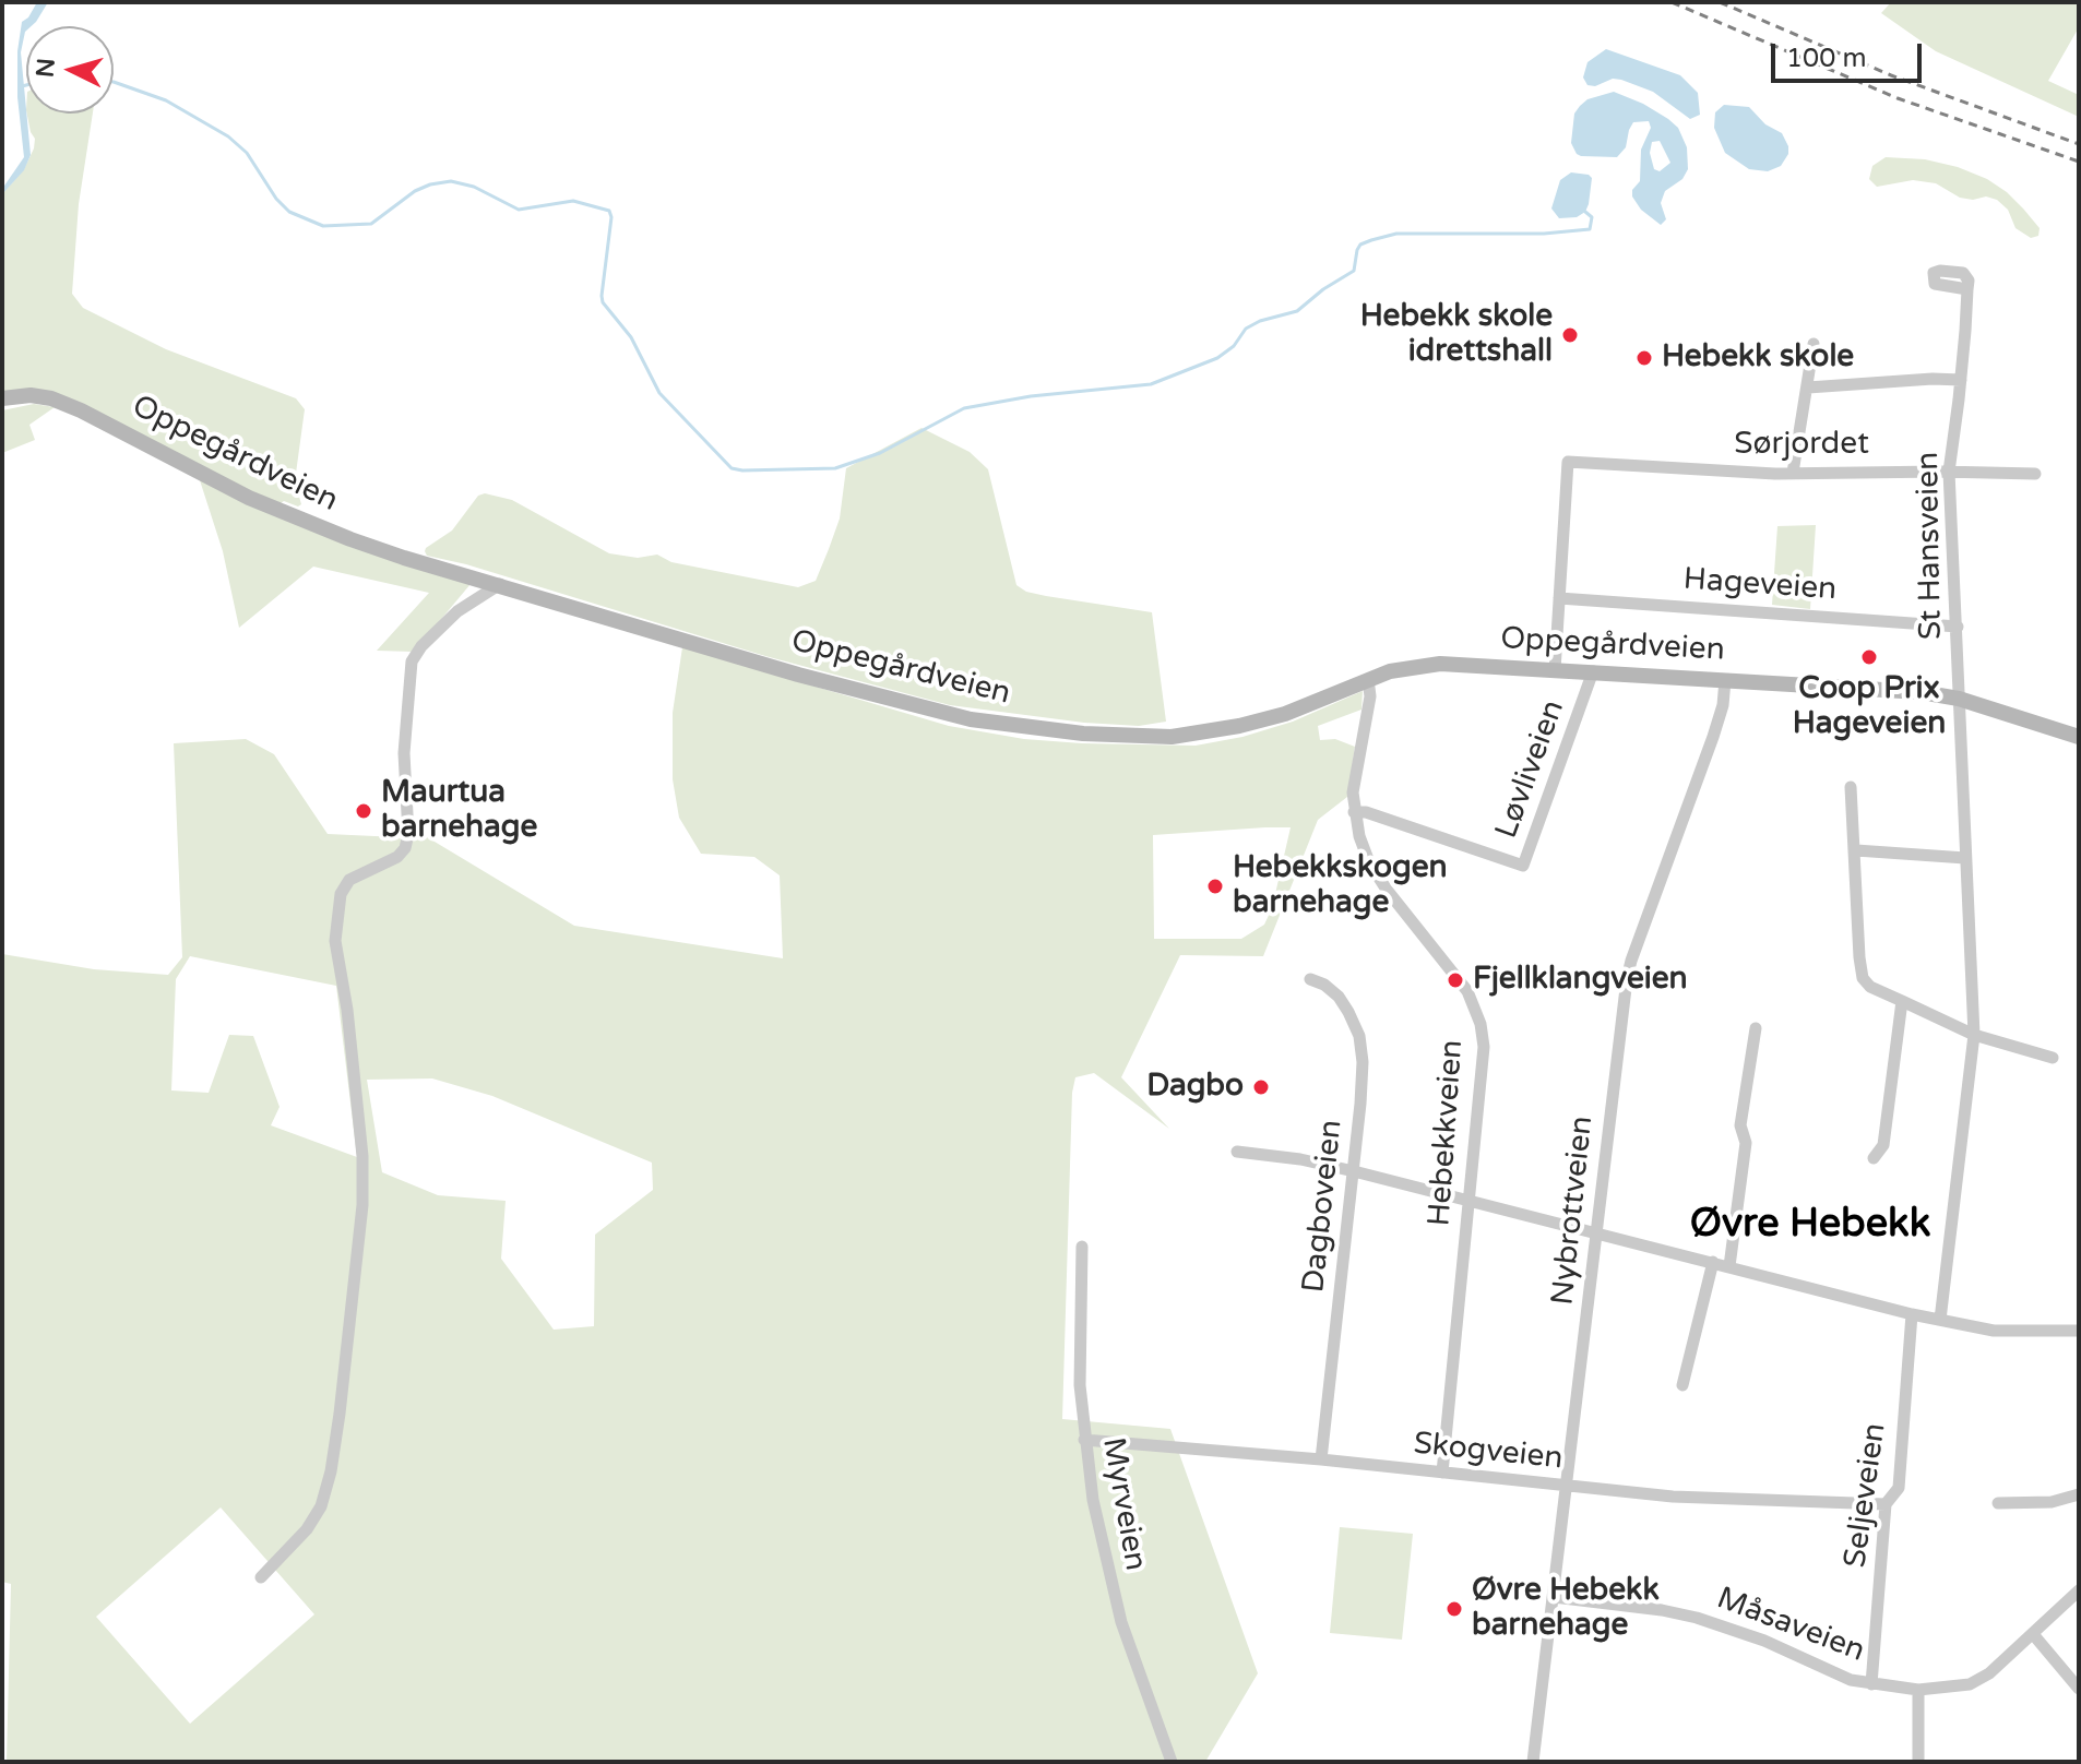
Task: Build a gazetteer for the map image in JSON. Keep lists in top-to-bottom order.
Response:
{
  "streets": {
    "main road": ["Oppegårdveien"],
    "street": [
      "Sørjordet",
      "St Hansveien",
      "Hageveien",
      "Løvliveien",
      "Hebekkveien",
      "Dagboveien",
      "Nybrottveien",
      "Skogveien",
      "Seljeveien",
      "Myrveien",
      "Måsaveien"
    ]
  },
  "crossings": [
    ["Sørjordet", "St Hansveien"],
    ["Sørjordet", "Hageveien"],
    ["Oppegårdveien", "St Hansveien"],
    ["Oppegårdveien", "Løvliveien"],
    ["Oppegårdveien", "Hebekkveien"],
    ["Oppegårdveien", "Nybrottveien"],
    ["St Hansveien", "Hageveien"],
    ["Løvliveien", "Hebekkveien"],
    ["Hebekkveien", "Skogveien"],
    ["Dagboveien", "Skogveien"],
    ["Nybrottveien", "Skogveien"],
    ["Nybrottveien", "Måsaveien"],
    ["Skogveien", "Seljeveien"],
    ["Skogveien", "Myrveien"],
    ["Seljeveien", "Måsaveien"]
  ],
  "districts": ["Øvre Hebekk"],
  "places": [
    "Hebekk skole idrettshall",
    "Hebekk skole",
    "Coop Prix Hageveien",
    "Maurtua barnehage",
    "Hebekkskogen barnehage",
    "Fjellklangveien",
    "Dagbo",
    "Øvre Hebekk barnehage"
  ],
  "scale_bar": "100 m",
  "north": "left"
}
